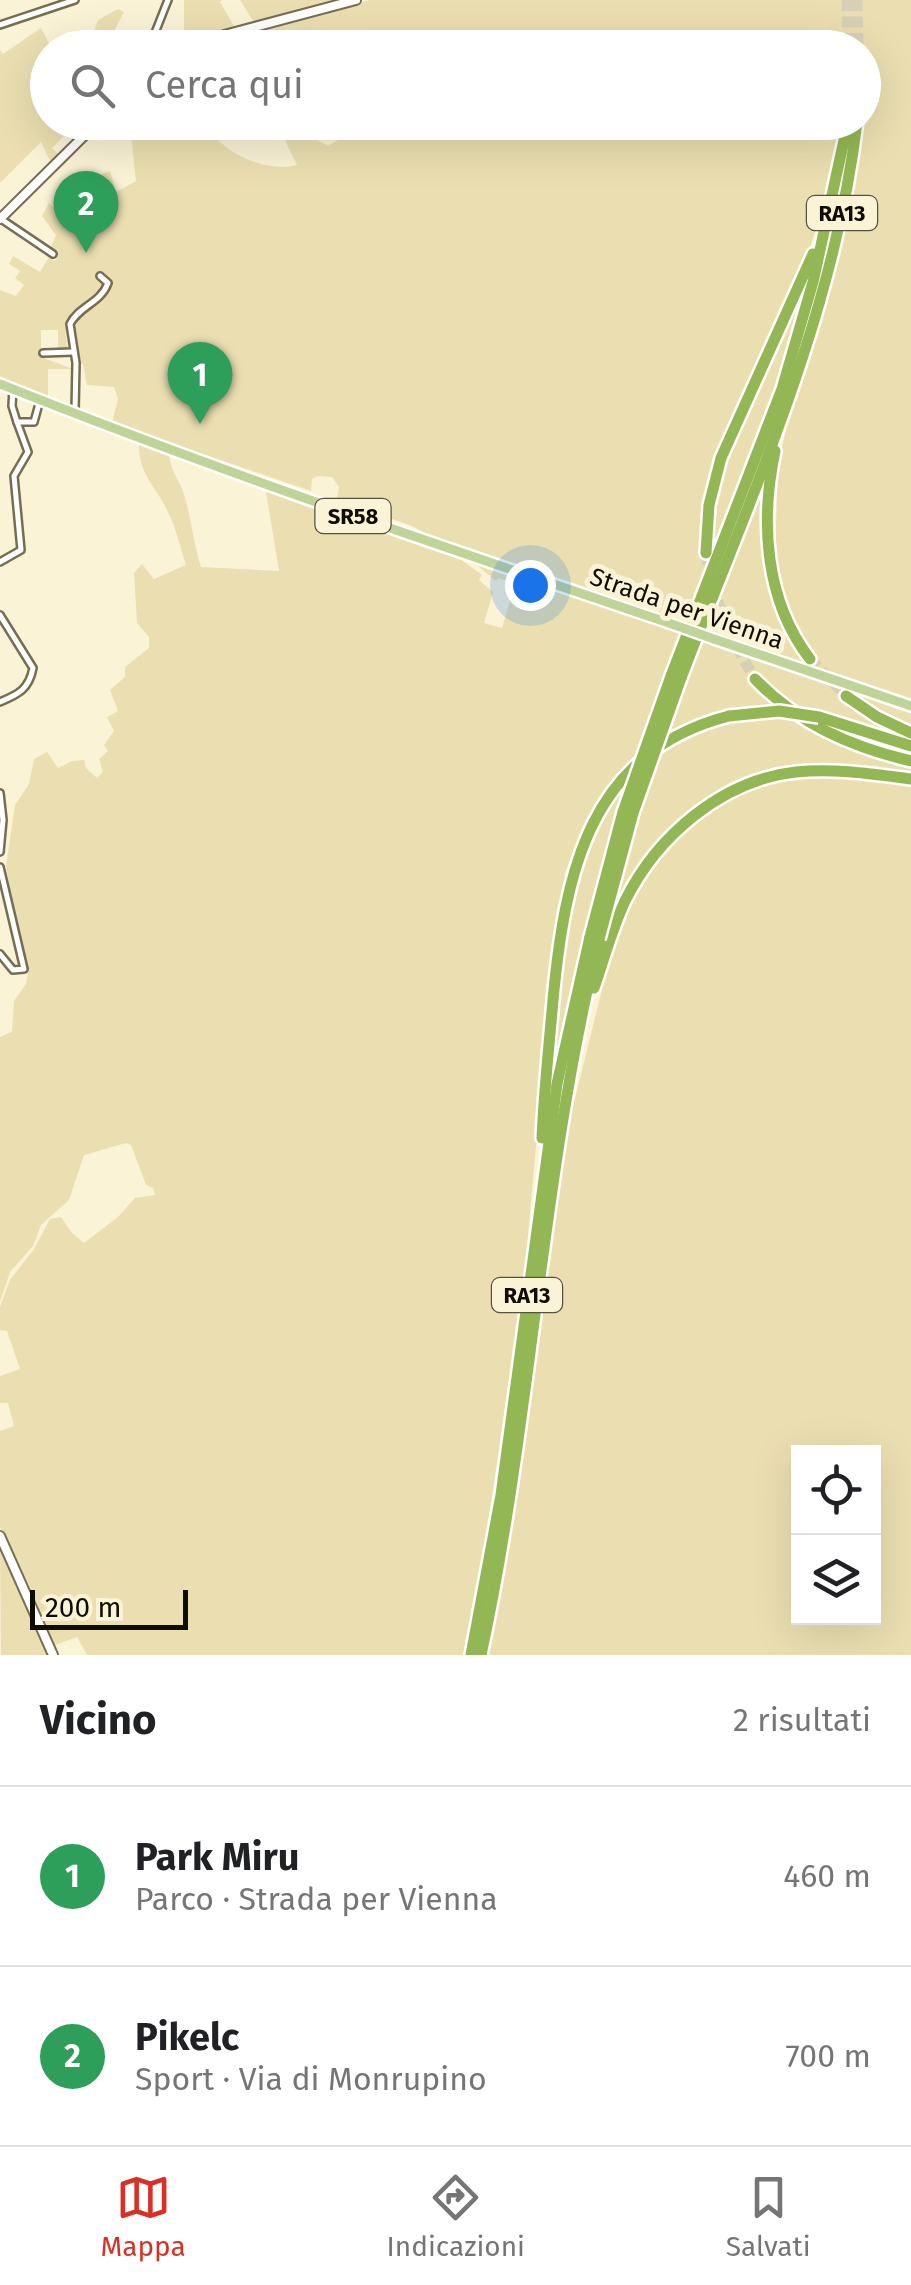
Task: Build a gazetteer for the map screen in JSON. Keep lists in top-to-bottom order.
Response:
{
  "streets": {
    "highway": ["RA13"],
    "main road": ["SR58", "Strada per Vienna"]
  },
  "scale_bar": "200 m",
  "page": {
    "search": "Cerca qui",
    "pins": ["2", "1"],
    "scale": "200 m",
    "heading": ["Vicino", "2 risultati"],
    "list": [
      {
        "mark": "1",
        "name": "Park Miru",
        "note": "Parco · Strada per Vienna",
        "value": "460 m"
      },
      {
        "mark": "2",
        "name": "Pikelc",
        "note": "Sport · Via di Monrupino",
        "value": "700 m"
      }
    ],
    "nav": ["Mappa", "Indicazioni", "Salvati"]
  }
}
